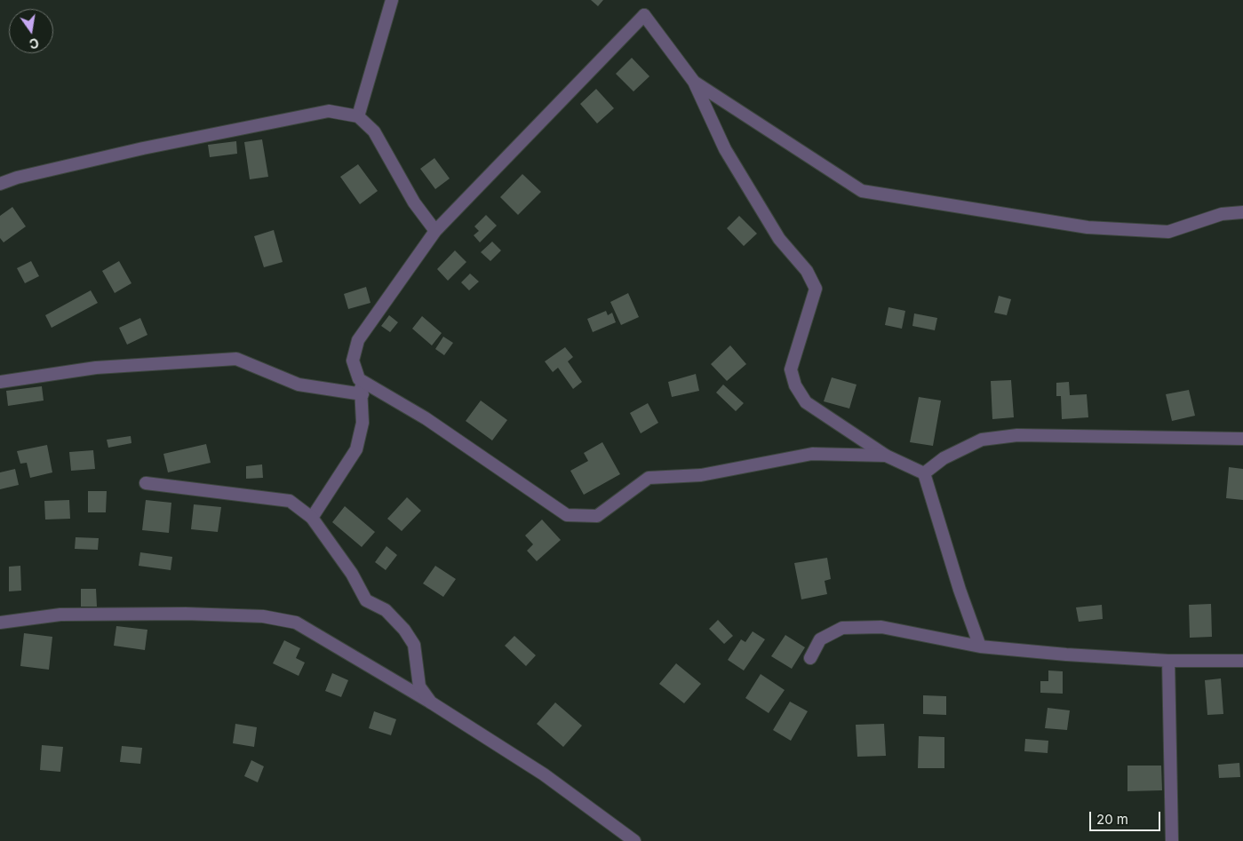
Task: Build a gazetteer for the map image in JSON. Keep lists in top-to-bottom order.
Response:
{
  "scale_bar": "20 m",
  "north": "bottom"
}
